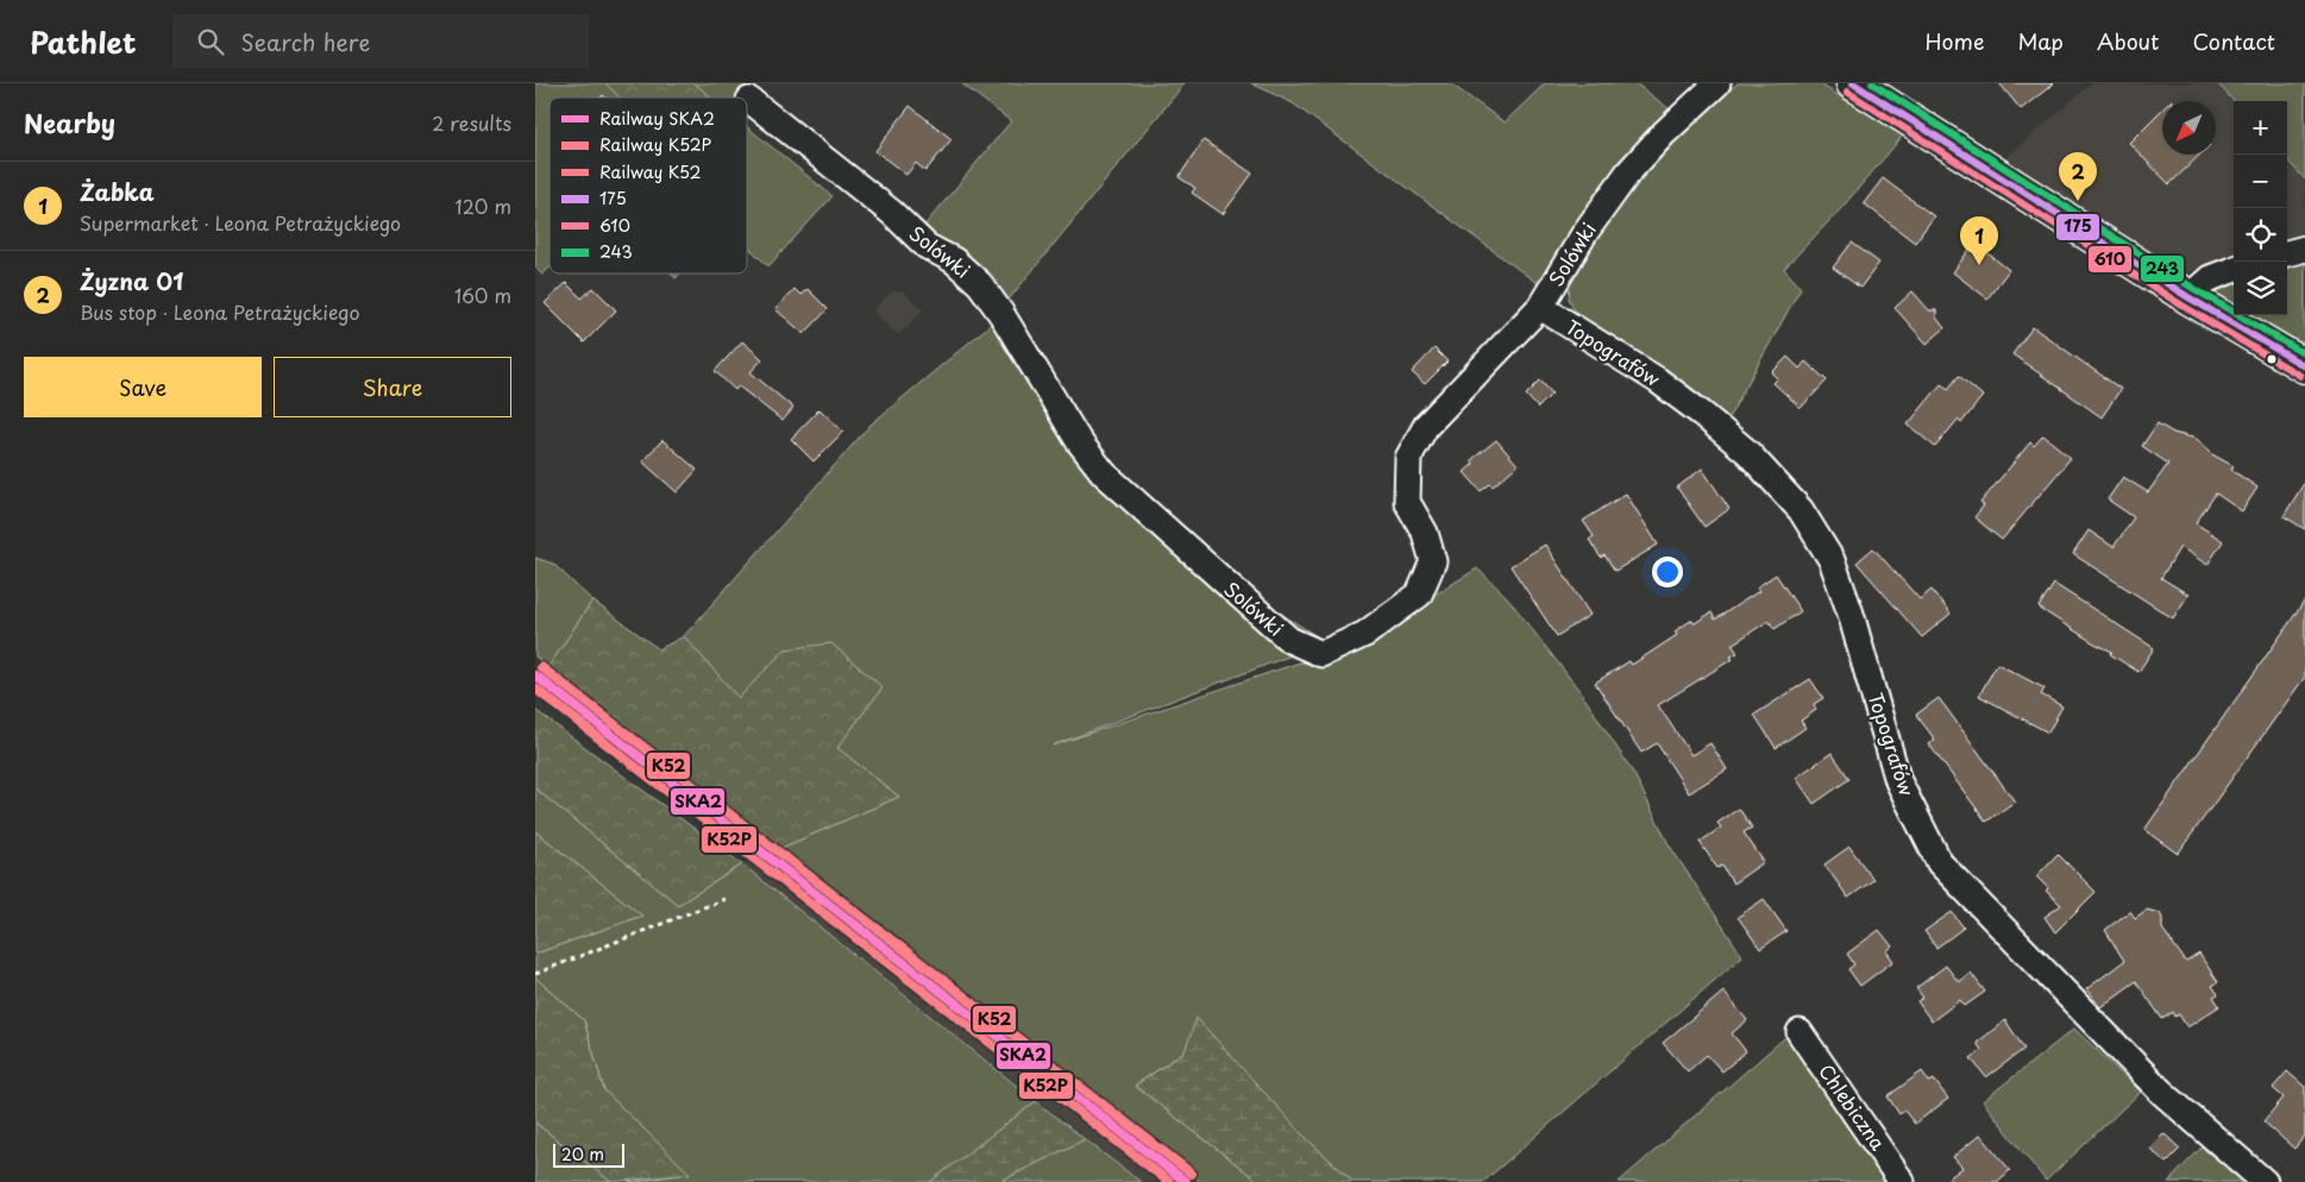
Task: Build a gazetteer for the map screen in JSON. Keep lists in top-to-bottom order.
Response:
{
  "streets": {
    "street": ["Solówki", "Topografów", "Chlebiczna"]
  },
  "crossings": [
    ["Solówki", "Topografów"]
  ],
  "lines": [
    "transit line 175",
    "transit line 243",
    "transit line 610",
    "rail line K52",
    "rail line SKA2",
    "rail line K52P"
  ],
  "legend": [
    "Railway SKA2",
    "Railway K52P",
    "Railway K52",
    "175",
    "610",
    "243"
  ],
  "scale_bar": "20 m",
  "north": "bottom left",
  "page": {
    "header": "Pathlet",
    "search": "Search here",
    "nav": [
      "Home",
      "Map",
      "About",
      "Contact"
    ],
    "heading": ["Nearby", "2 results"],
    "map_buttons": ["+", "−"],
    "pins": ["2", "1"],
    "list": [
      {
        "mark": "1",
        "name": "Żabka",
        "note": "Supermarket · Leona Petrażyckiego",
        "value": "120 m"
      },
      {
        "mark": "2",
        "name": "Żyzna 01",
        "note": "Bus stop · Leona Petrażyckiego",
        "value": "160 m"
      }
    ],
    "buttons": ["Save", "Share"],
    "scale": "20 m"
  }
}
